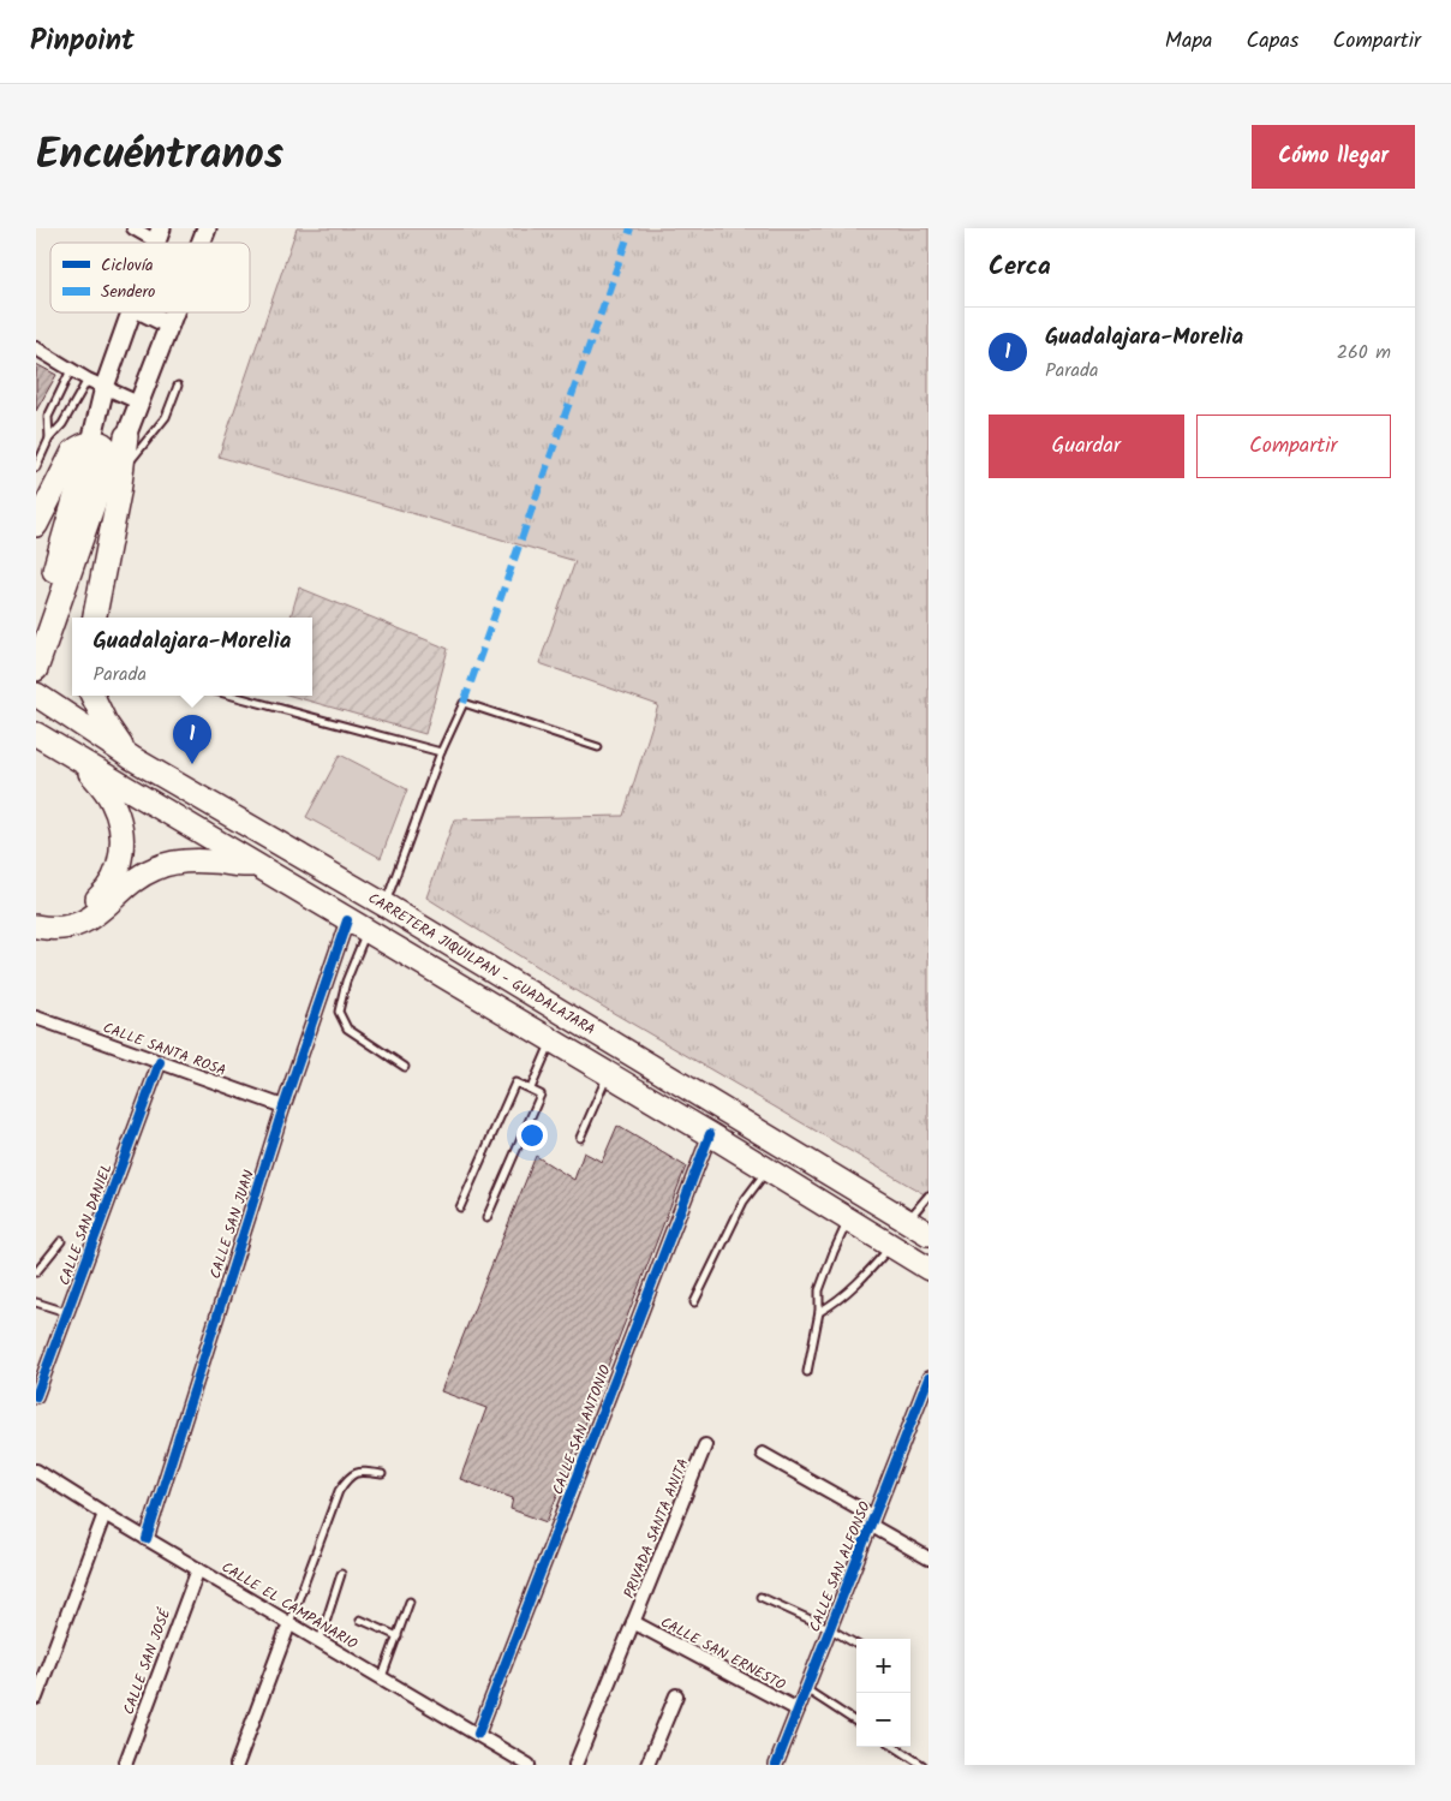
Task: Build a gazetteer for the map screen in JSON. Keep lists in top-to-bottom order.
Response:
{
  "streets": {
    "highway": ["CARRETERA JIQUILPAN - GUADALAJARA"],
    "street": [
      "CALLE SANTA ROSA",
      "CALLE SAN DANIEL",
      "CALLE SAN JUAN",
      "CALLE SAN ANTONIO",
      "PRIVADA SANTA ANITA",
      "CALLE SAN ALFONSO",
      "CALLE EL CAMPANARIO",
      "CALLE SAN ERNESTO",
      "CALLE SAN JOSÉ"
    ]
  },
  "crossings": [
    ["CARRETERA JIQUILPAN - GUADALAJARA", "CALLE SAN JUAN"],
    ["CARRETERA JIQUILPAN - GUADALAJARA", "CALLE SAN ANTONIO"],
    ["CALLE SANTA ROSA", "CALLE SAN DANIEL"],
    ["CALLE SANTA ROSA", "CALLE SAN JUAN"],
    ["CALLE SAN JUAN", "CALLE EL CAMPANARIO"],
    ["CALLE SAN ANTONIO", "CALLE EL CAMPANARIO"],
    ["PRIVADA SANTA ANITA", "CALLE SAN ERNESTO"],
    ["CALLE SAN ALFONSO", "CALLE SAN ERNESTO"],
    ["CALLE EL CAMPANARIO", "CALLE SAN JOSÉ"]
  ],
  "legend": ["Ciclovía", "Sendero"],
  "page": {
    "header": "Pinpoint",
    "nav": ["Mapa", "Capas", "Compartir"],
    "title": "Encuéntranos",
    "buttons": [
      "Cómo llegar",
      ["Guardar", "Compartir"]
    ],
    "heading": "Cerca",
    "list": [
      {
        "mark": "1",
        "name": "Guadalajara-Morelia",
        "note": "Parada",
        "value": "260 m"
      }
    ],
    "popup": ["Guadalajara-Morelia", "Parada"],
    "pins": "1",
    "map_buttons": ["+", "−"]
  }
}
